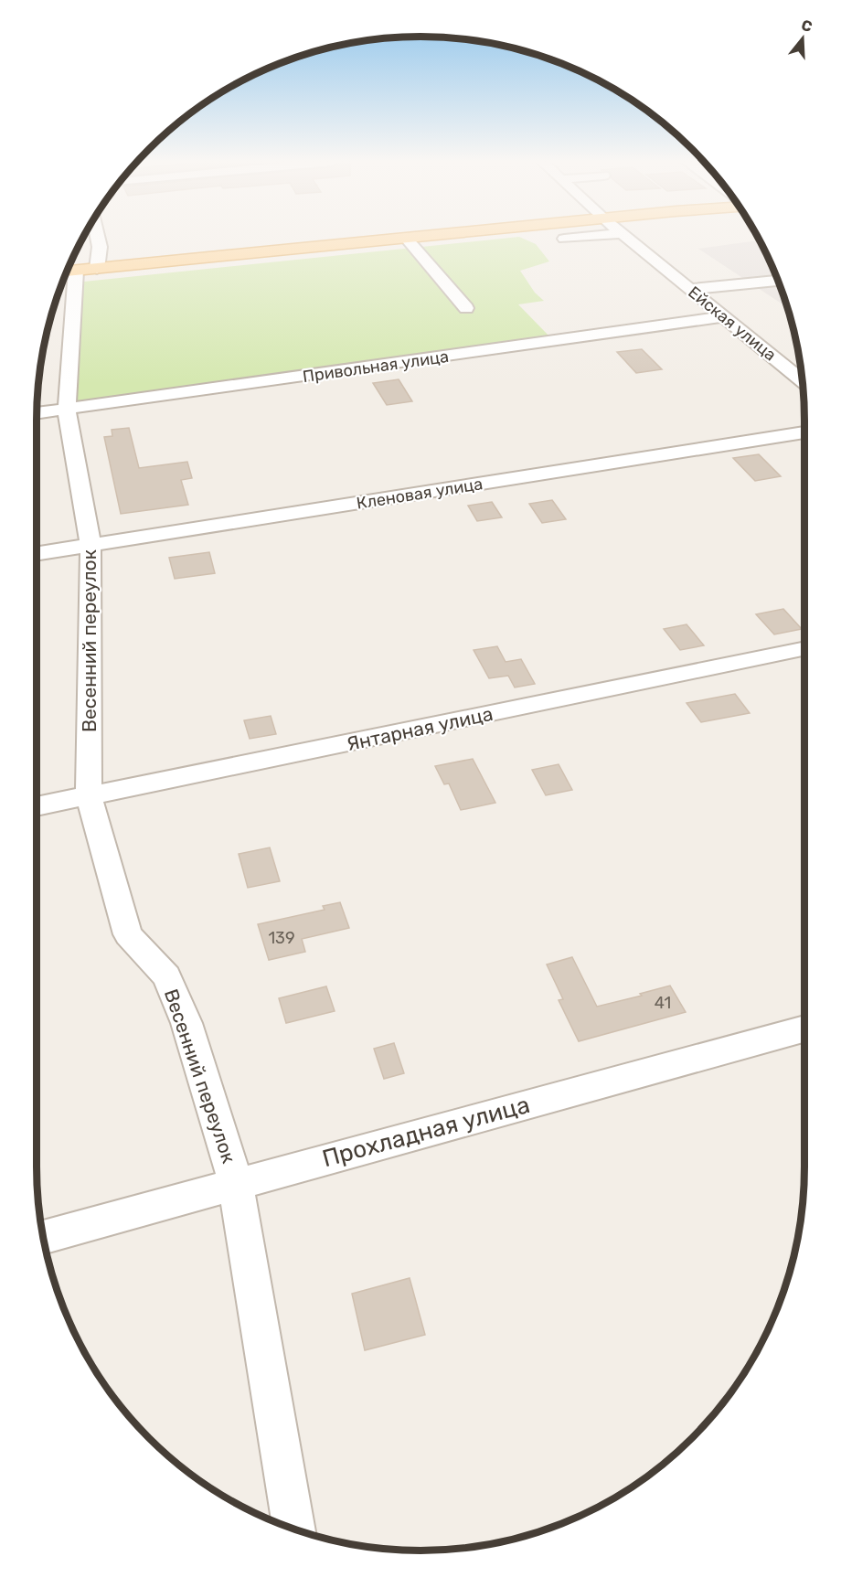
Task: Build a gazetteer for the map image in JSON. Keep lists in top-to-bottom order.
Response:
{
  "streets": {
    "street": [
      "Ейская улица",
      "Привольная улица",
      "Кленовая улица",
      "Весенний переулок",
      "Янтарная улица",
      "Прохладная улица"
    ]
  },
  "crossings": [
    ["Ейская улица", "Привольная улица"],
    ["Привольная улица", "Весенний переулок"],
    ["Кленовая улица", "Весенний переулок"],
    ["Весенний переулок", "Янтарная улица"],
    ["Весенний переулок", "Прохладная улица"]
  ],
  "house_numbers": ["139", "41"],
  "north": "top"
}
